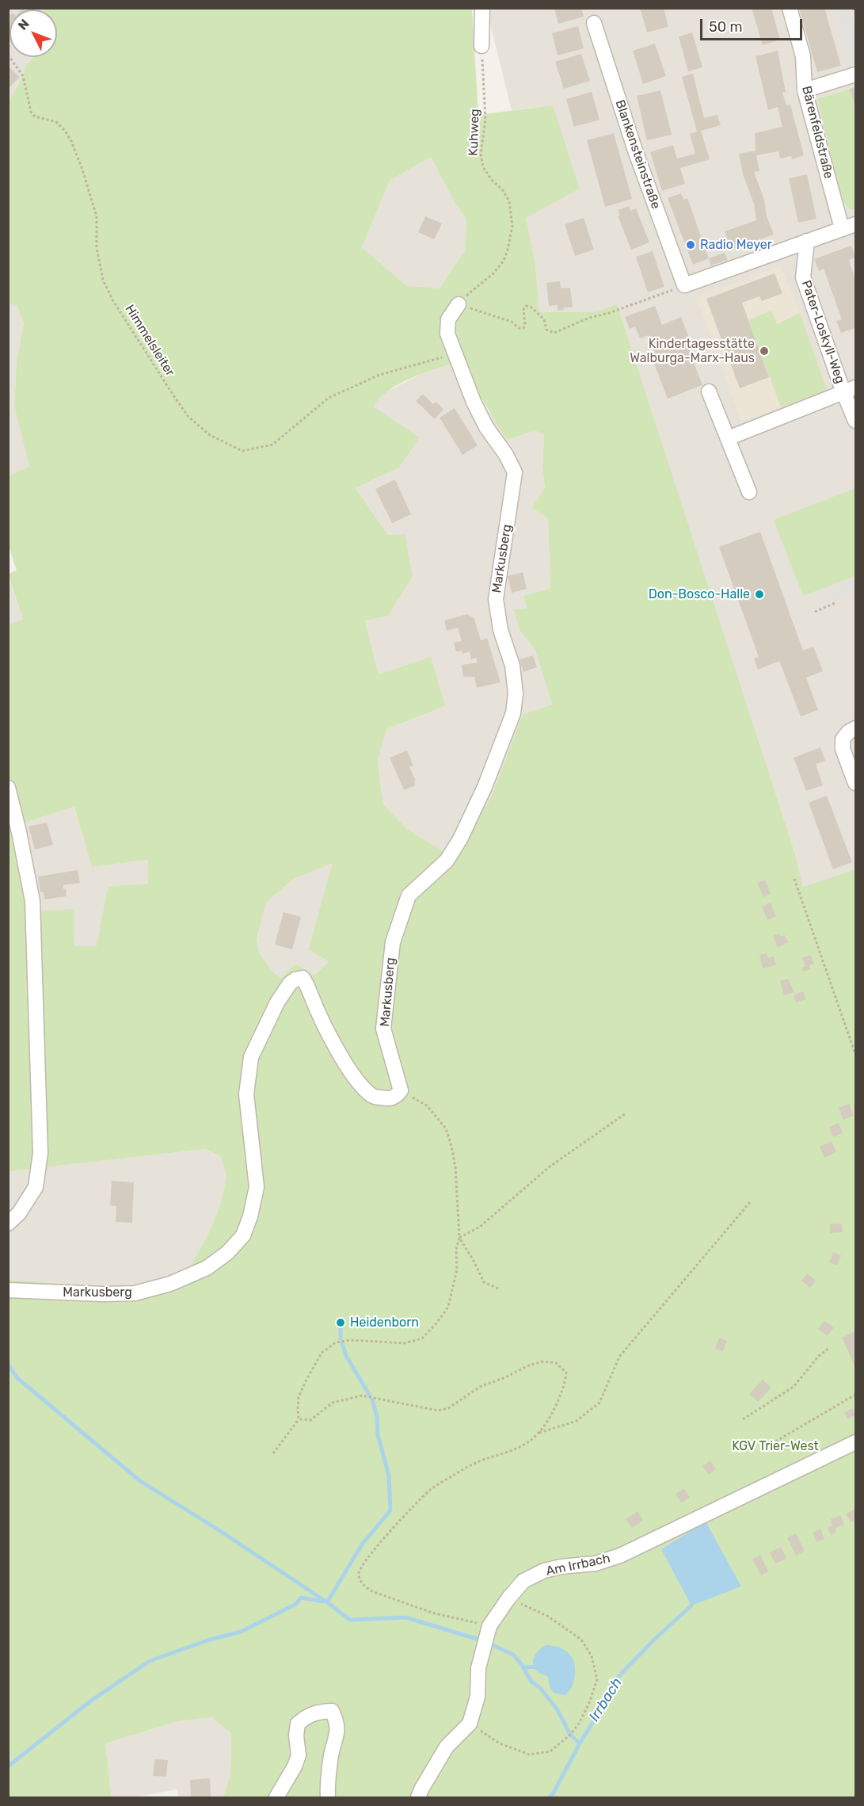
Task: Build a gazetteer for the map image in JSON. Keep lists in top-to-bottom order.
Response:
{
  "streets": {
    "street": [
      "Bärenfeldstraße",
      "Blankensteinstraße",
      "Pater-Loskyll-Weg",
      "Markusberg",
      "Am Irrbach"
    ],
    "path": ["Kuhweg", "Himmelsleiter"]
  },
  "crossings": [
    ["Kuhweg", "Markusberg"],
    ["Himmelsleiter", "Markusberg"]
  ],
  "water": ["Irrbach"],
  "parks": ["KGV Trier-West"],
  "places": [
    "Radio Meyer",
    "Kindertagesstätte Walburga-Marx-Haus",
    "Don-Bosco-Halle",
    "Heidenborn"
  ],
  "scale_bar": "50 m",
  "north": "top left"
}
